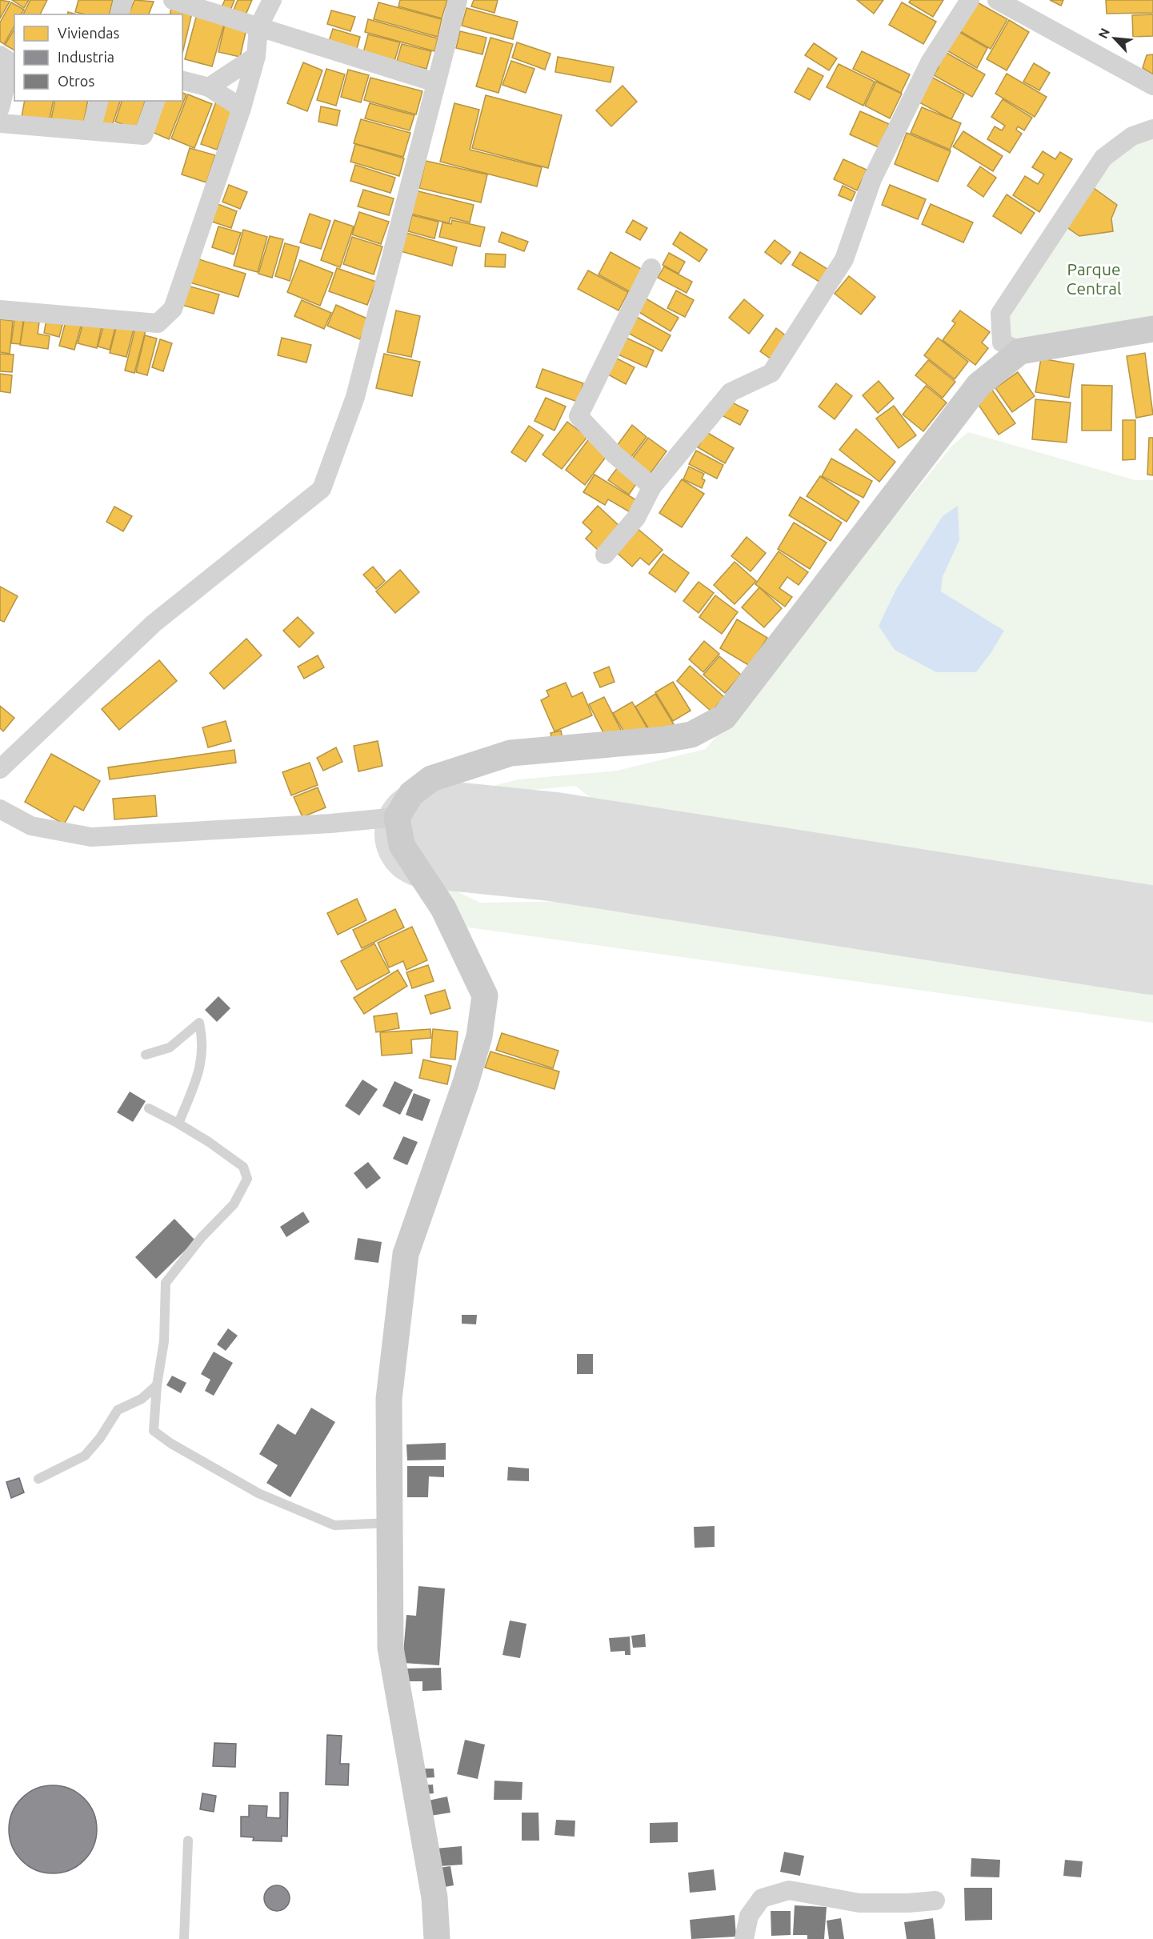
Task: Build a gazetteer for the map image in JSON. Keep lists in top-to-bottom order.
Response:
{
  "parks": ["Parque Central"],
  "legend": ["Viviendas", "Industria", "Otros"],
  "north": "top left"
}
